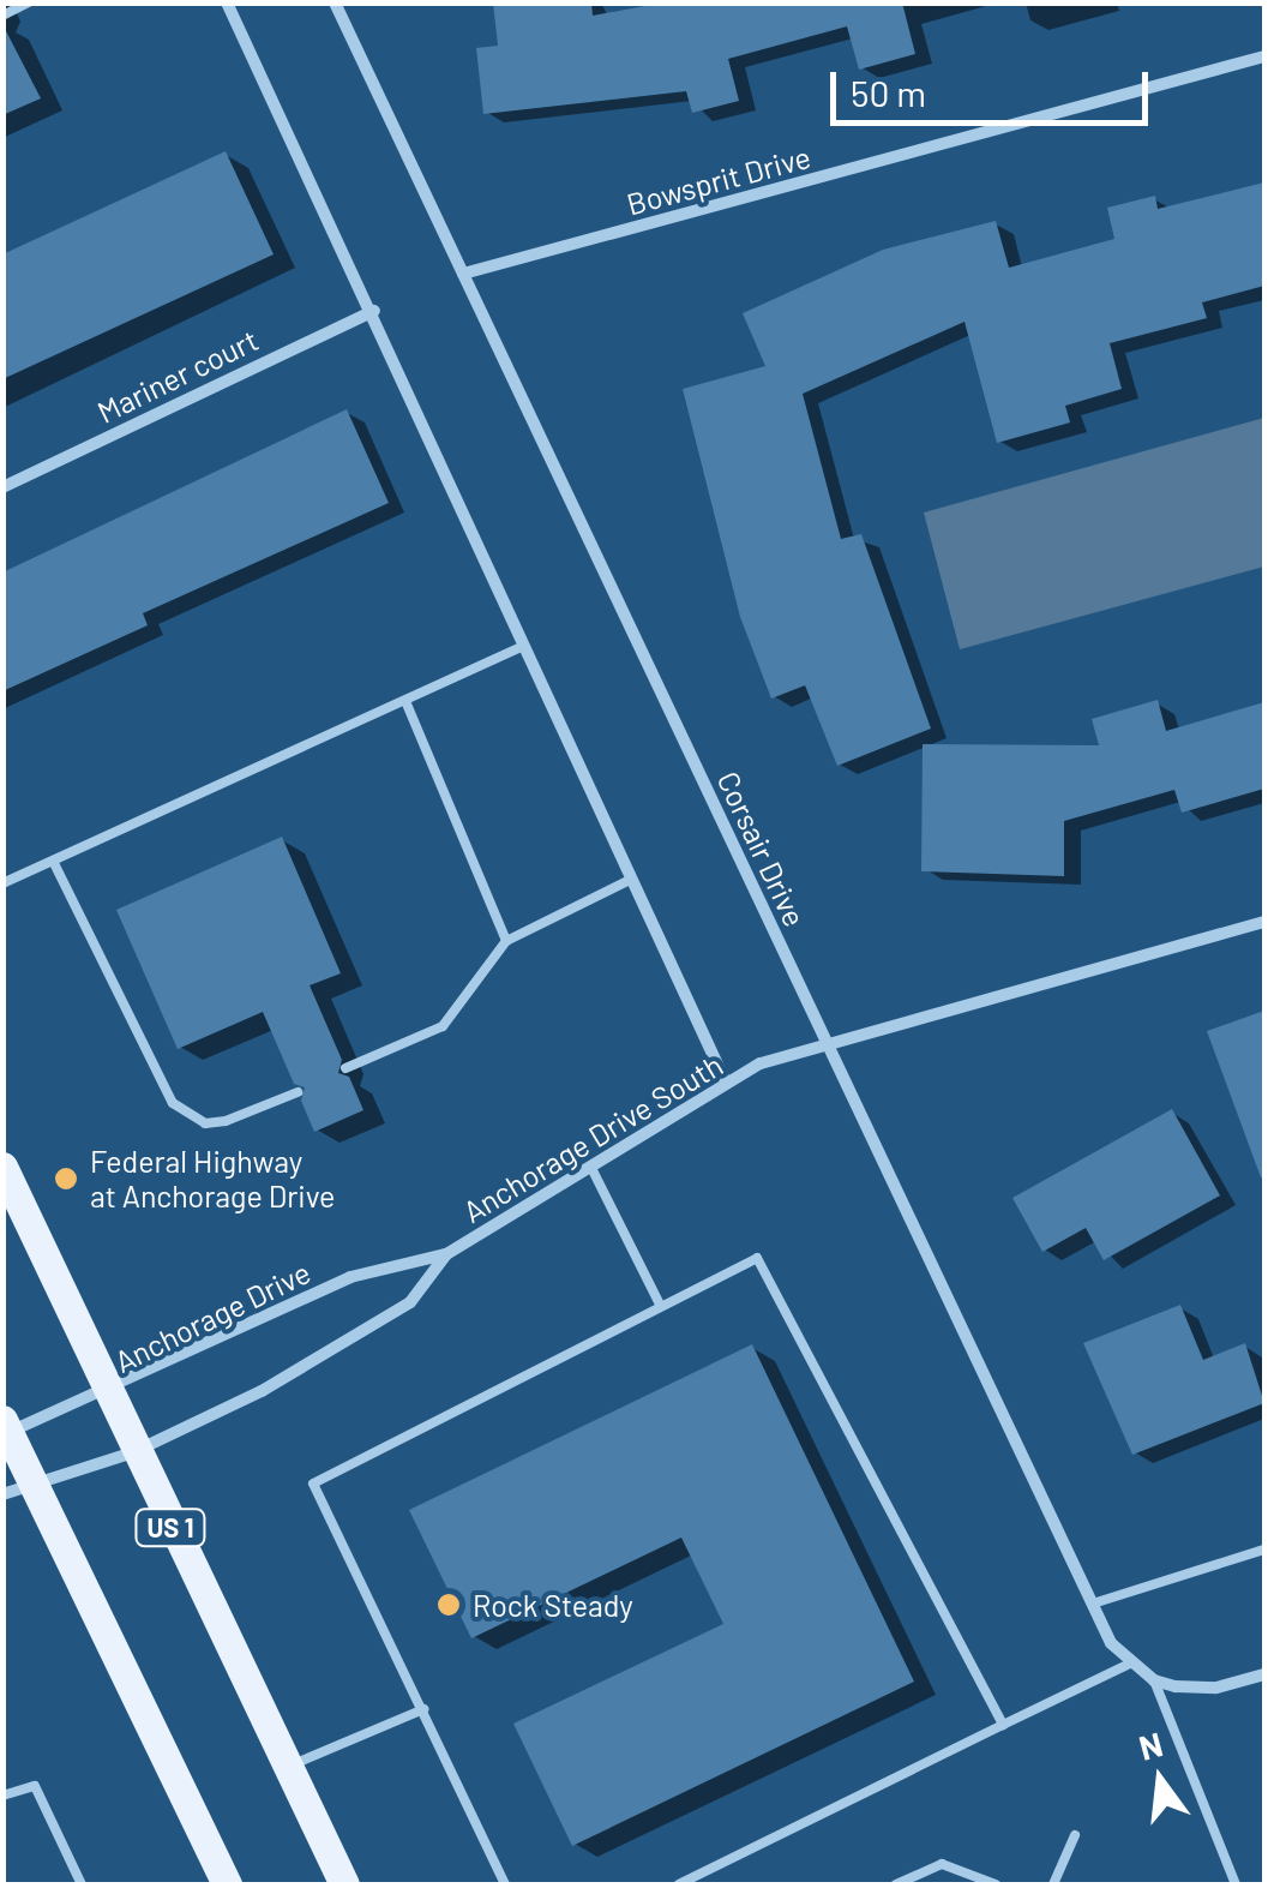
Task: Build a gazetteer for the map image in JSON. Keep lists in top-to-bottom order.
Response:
{
  "streets": {
    "main road": ["US 1"],
    "street": [
      "Bowsprit Drive",
      "Mariner court",
      "Corsair Drive",
      "Anchorage Drive South",
      "Anchorage Drive"
    ]
  },
  "crossings": [
    ["Bowsprit Drive", "Corsair Drive"],
    ["Corsair Drive", "Anchorage Drive South"],
    ["Anchorage Drive South", "Anchorage Drive"],
    ["Anchorage Drive South", "US 1"],
    ["Anchorage Drive", "US 1"]
  ],
  "places": ["Federal Highway at Anchorage Drive", "Rock Steady"],
  "scale_bar": "50 m",
  "north": "top"
}
